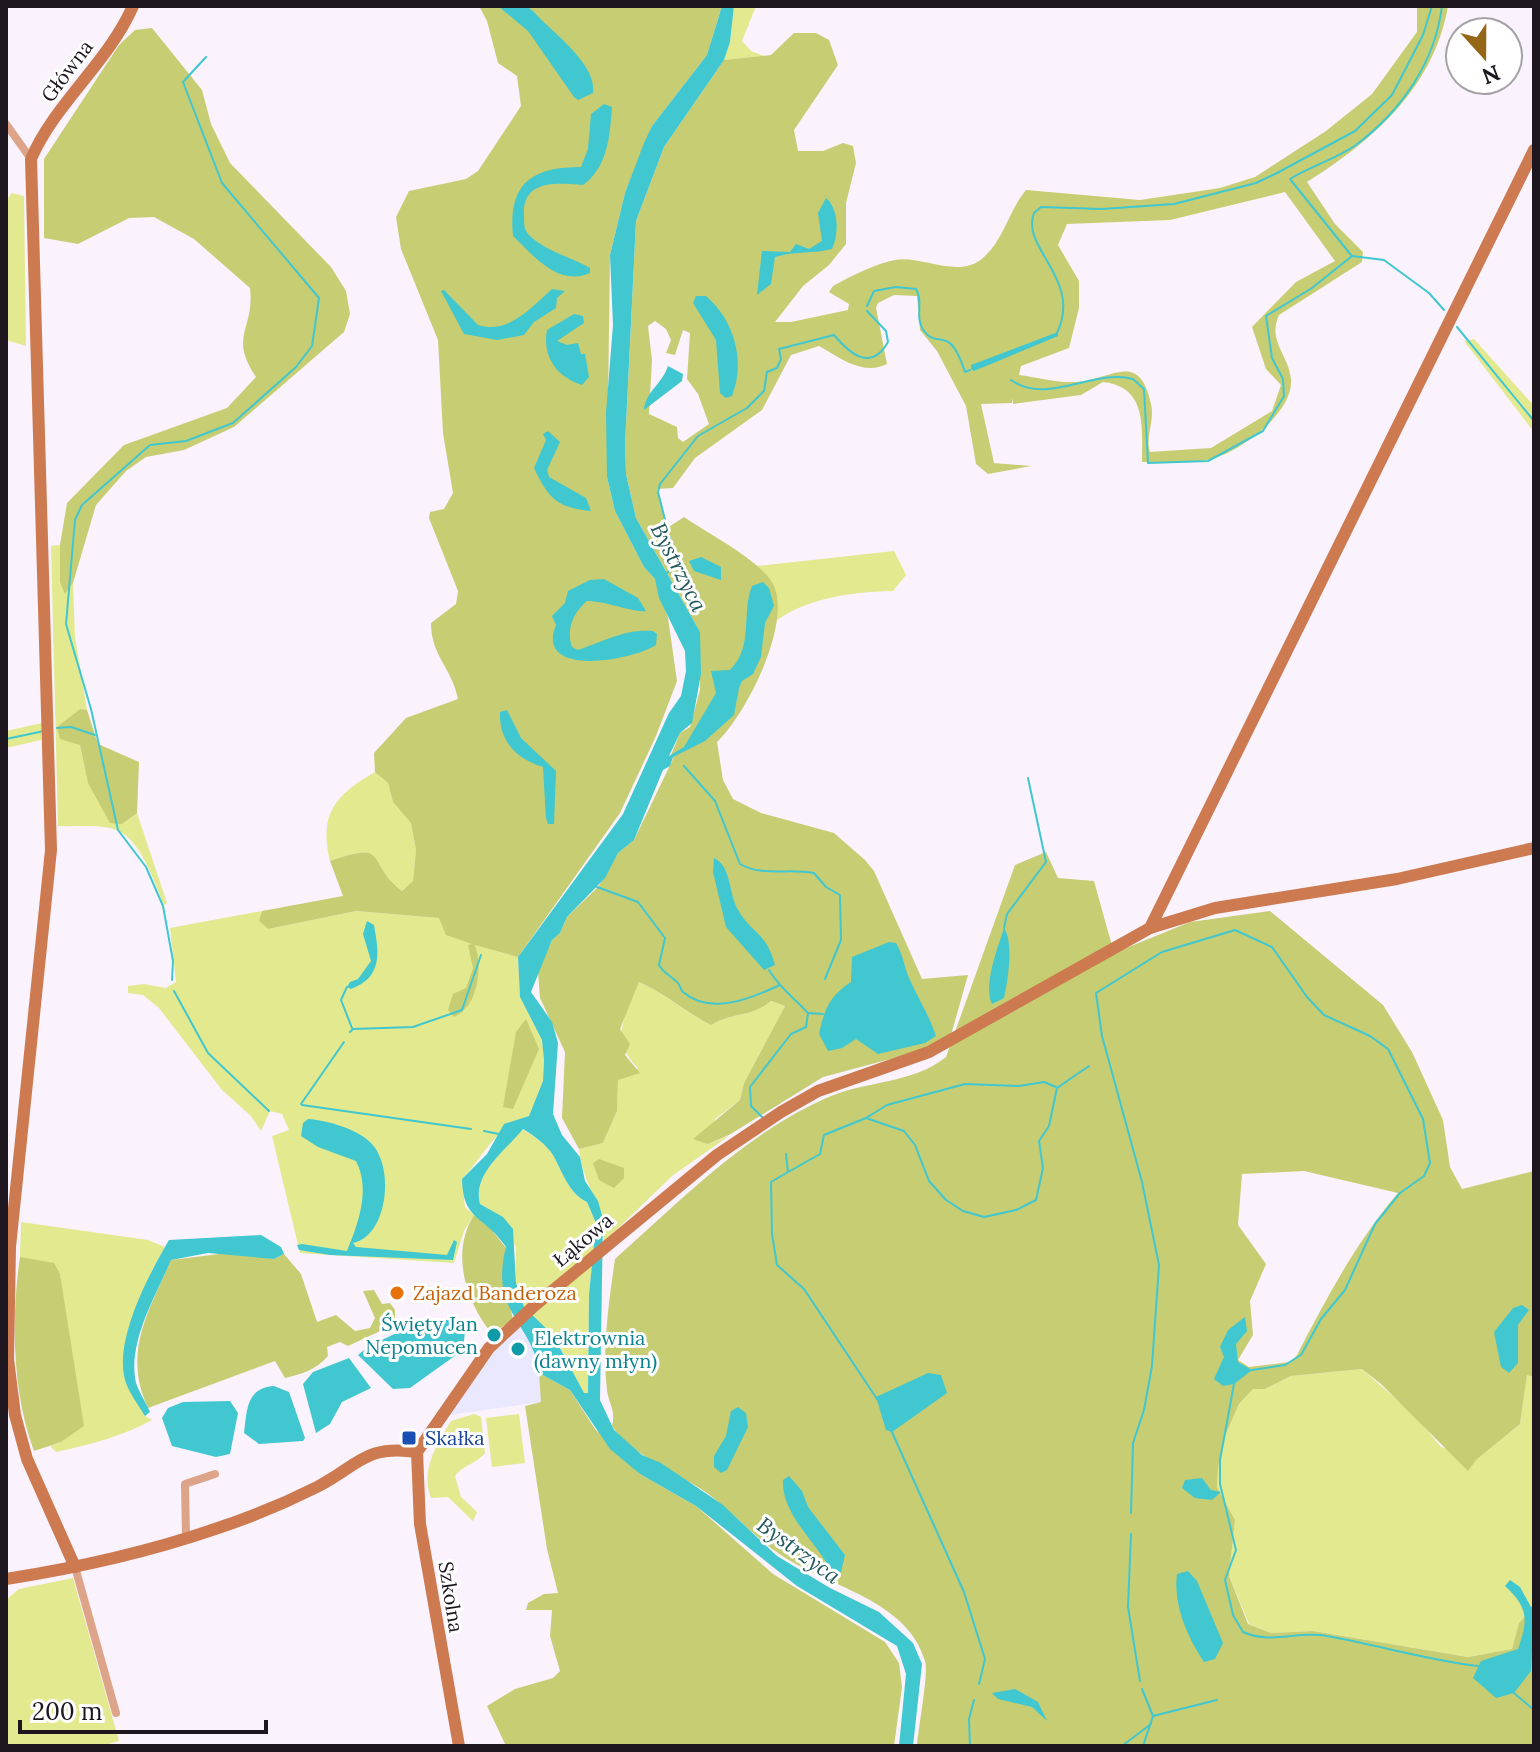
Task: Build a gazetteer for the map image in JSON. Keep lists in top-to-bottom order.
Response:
{
  "streets": {
    "street": ["Główna", "Łąkowa", "Szkolna"]
  },
  "crossings": [
    ["Łąkowa", "Szkolna"]
  ],
  "water": ["Bystrzyca"],
  "places": {
    "other": ["Zajazd Banderoza", "Święty Jan Nepomucen", "Elektrownia (dawny młyn)"],
    "transit": ["Skałka"]
  },
  "scale_bar": "200 m",
  "north": "bottom"
}
